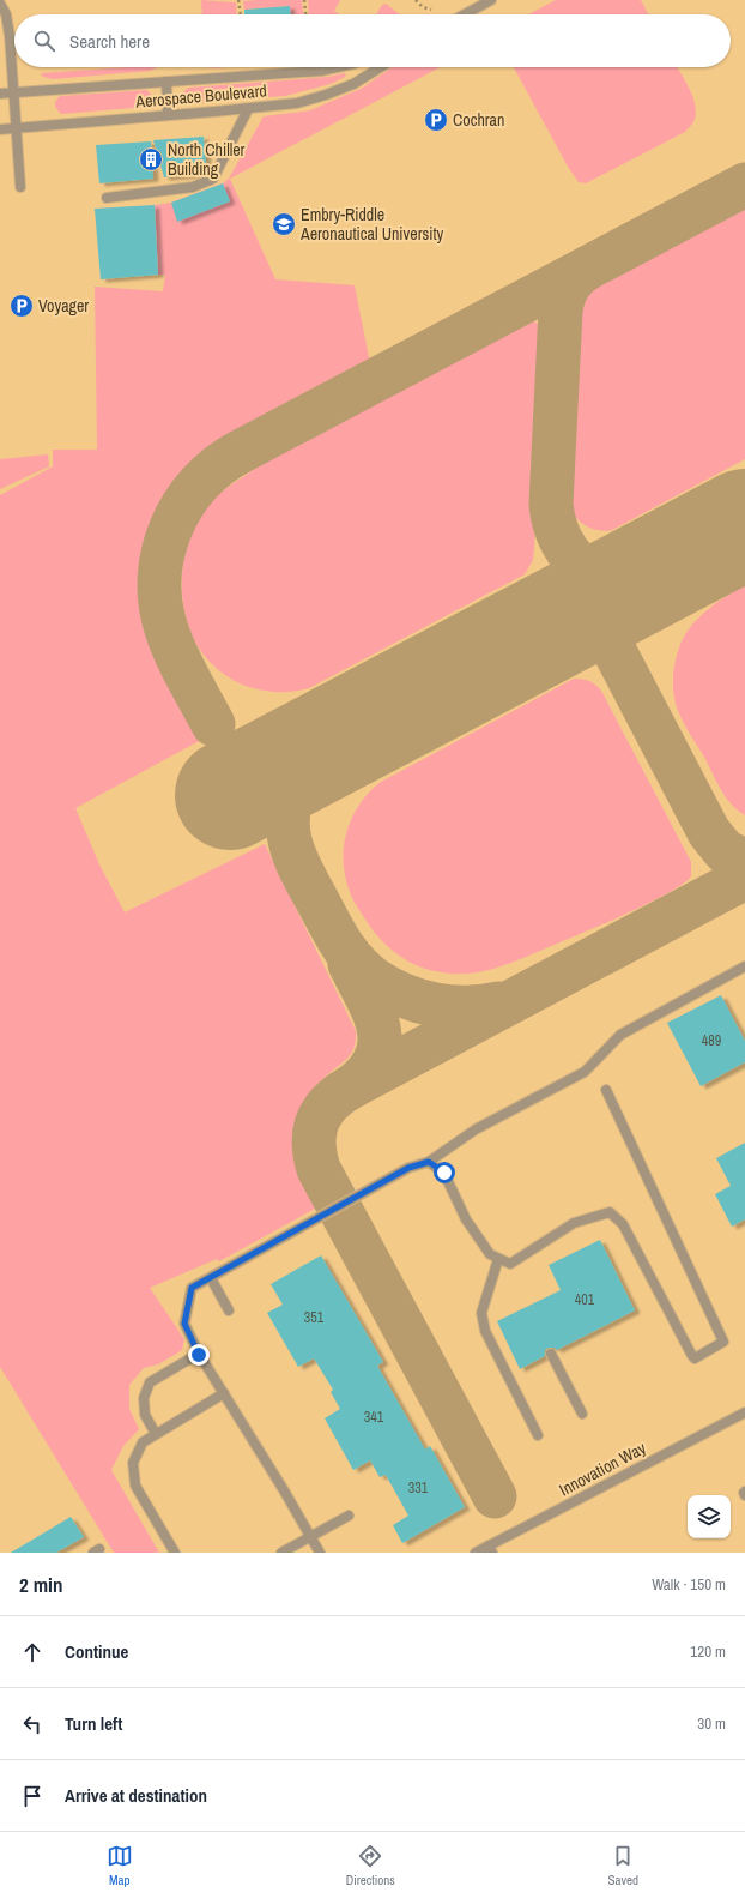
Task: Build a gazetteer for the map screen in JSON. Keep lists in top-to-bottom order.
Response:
{
  "streets": {
    "street": ["Aerospace Boulevard", "Innovation Way"]
  },
  "places": {
    "parking": ["Cochran", "Voyager"],
    "building": ["North Chiller Building"],
    "school or university": ["Embry-Riddle Aeronautical University"]
  },
  "house_numbers": [
    "489",
    "401",
    "351",
    "341",
    "331"
  ],
  "page": {
    "search": "Search here",
    "heading": ["2 min", "Walk · 150 m"],
    "list": [
      ["Continue", "120 m"],
      ["Turn left", "30 m"],
      "Arrive at destination"
    ],
    "nav": ["Map", "Directions", "Saved"]
  }
}
